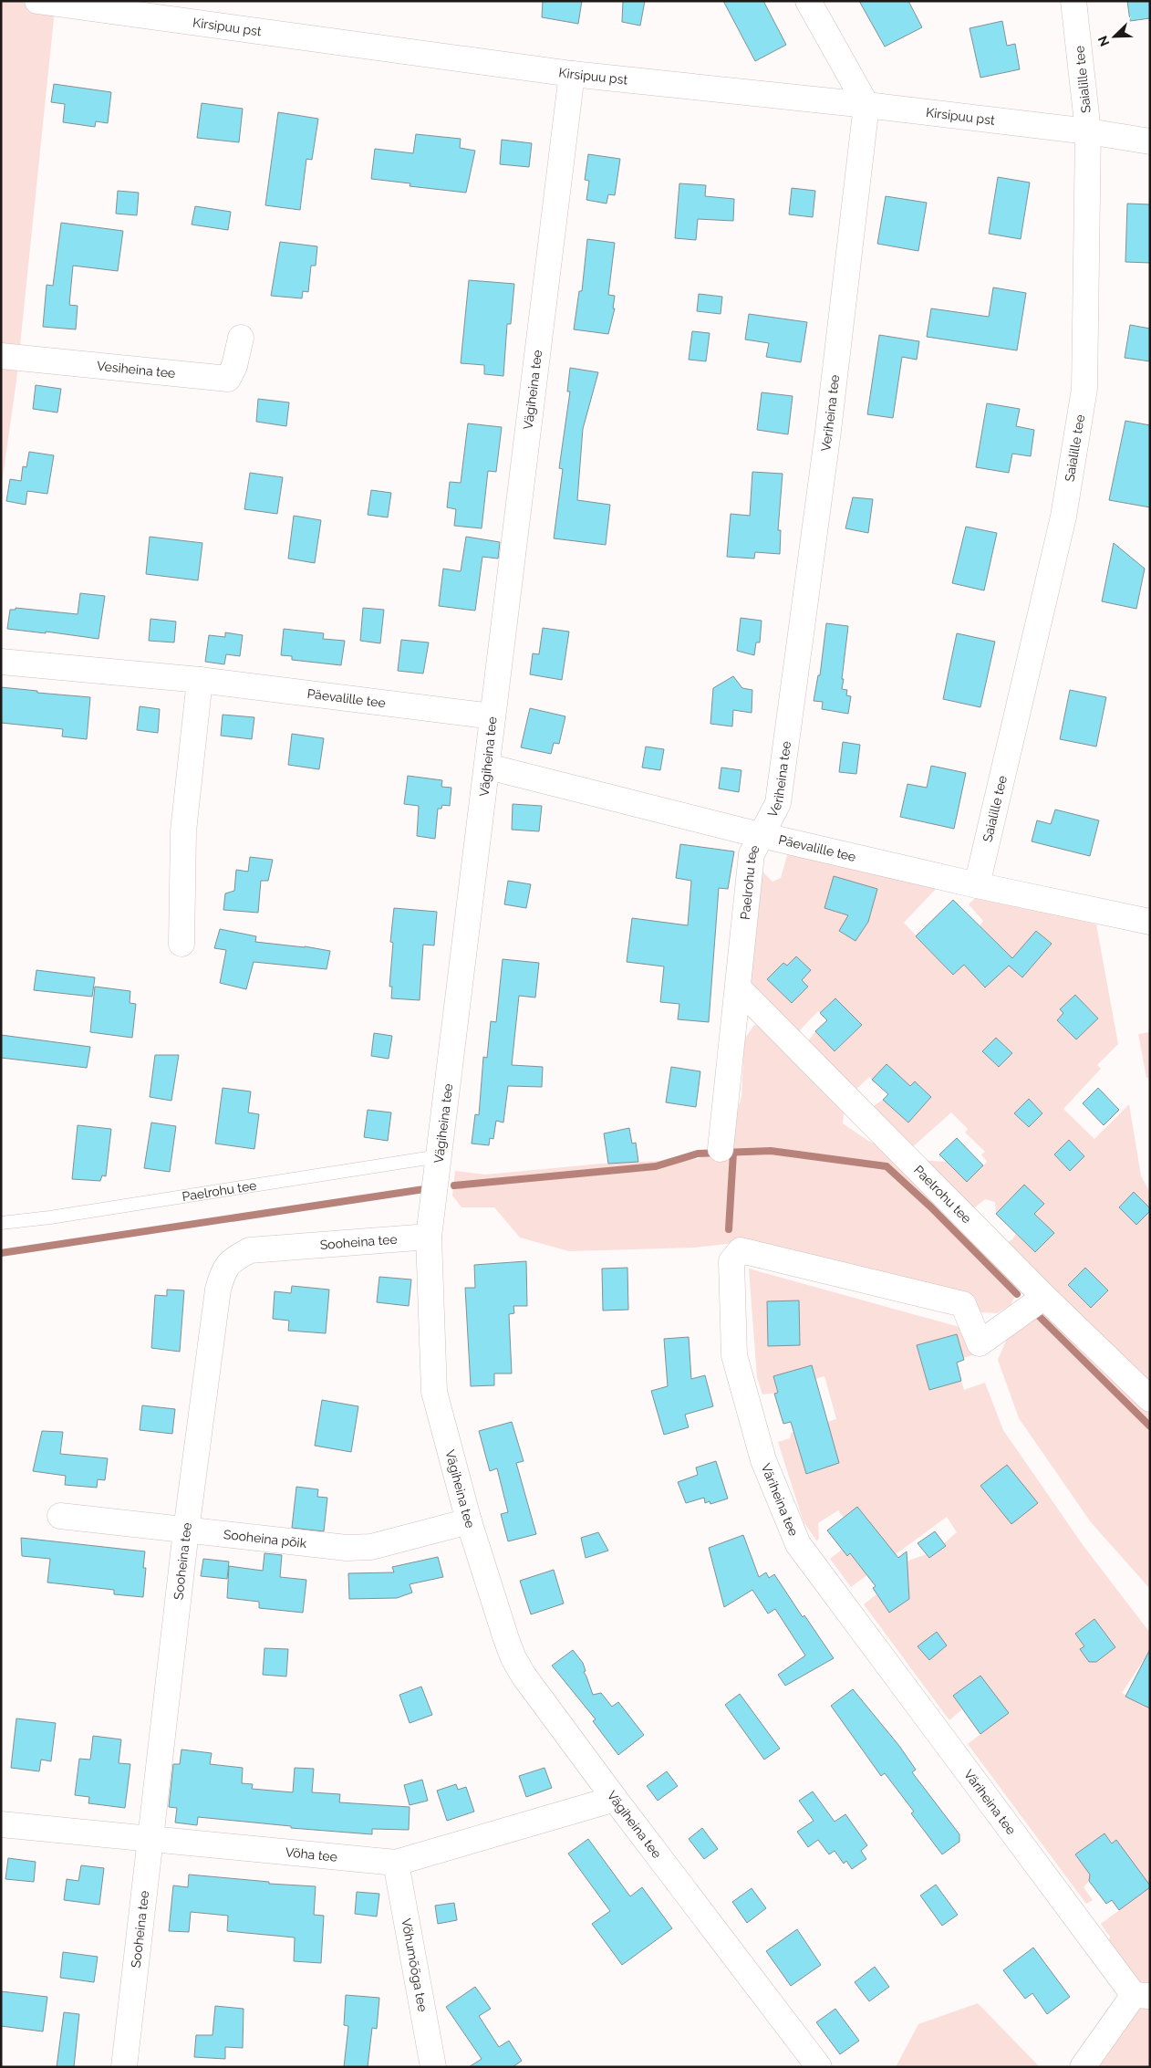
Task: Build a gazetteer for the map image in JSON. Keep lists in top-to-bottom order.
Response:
{
  "streets": {
    "street": [
      "Kirsipuu pst",
      "Saialille tee",
      "Vesiheina tee",
      "Vägiheina tee",
      "Veriheina tee",
      "Päevalille tee",
      "Paelrohu tee",
      "Sooheina tee",
      "Väriheina tee",
      "Sooheina põik",
      "Võha tee",
      "Võhumõõga tee"
    ]
  },
  "crossings": [
    ["Kirsipuu pst", "Saialille tee"],
    ["Kirsipuu pst", "Vägiheina tee"],
    ["Kirsipuu pst", "Veriheina tee"],
    ["Saialille tee", "Päevalille tee"],
    ["Vägiheina tee", "Päevalille tee"],
    ["Vägiheina tee", "Paelrohu tee"],
    ["Vägiheina tee", "Sooheina tee"],
    ["Vägiheina tee", "Sooheina põik"],
    ["Vägiheina tee", "Võha tee"],
    ["Veriheina tee", "Päevalille tee"],
    ["Veriheina tee", "Paelrohu tee"],
    ["Päevalille tee", "Paelrohu tee"],
    ["Paelrohu tee", "Väriheina tee"],
    ["Sooheina tee", "Sooheina põik"],
    ["Sooheina tee", "Võha tee"],
    ["Võha tee", "Võhumõõga tee"]
  ],
  "north": "bottom left"
}
